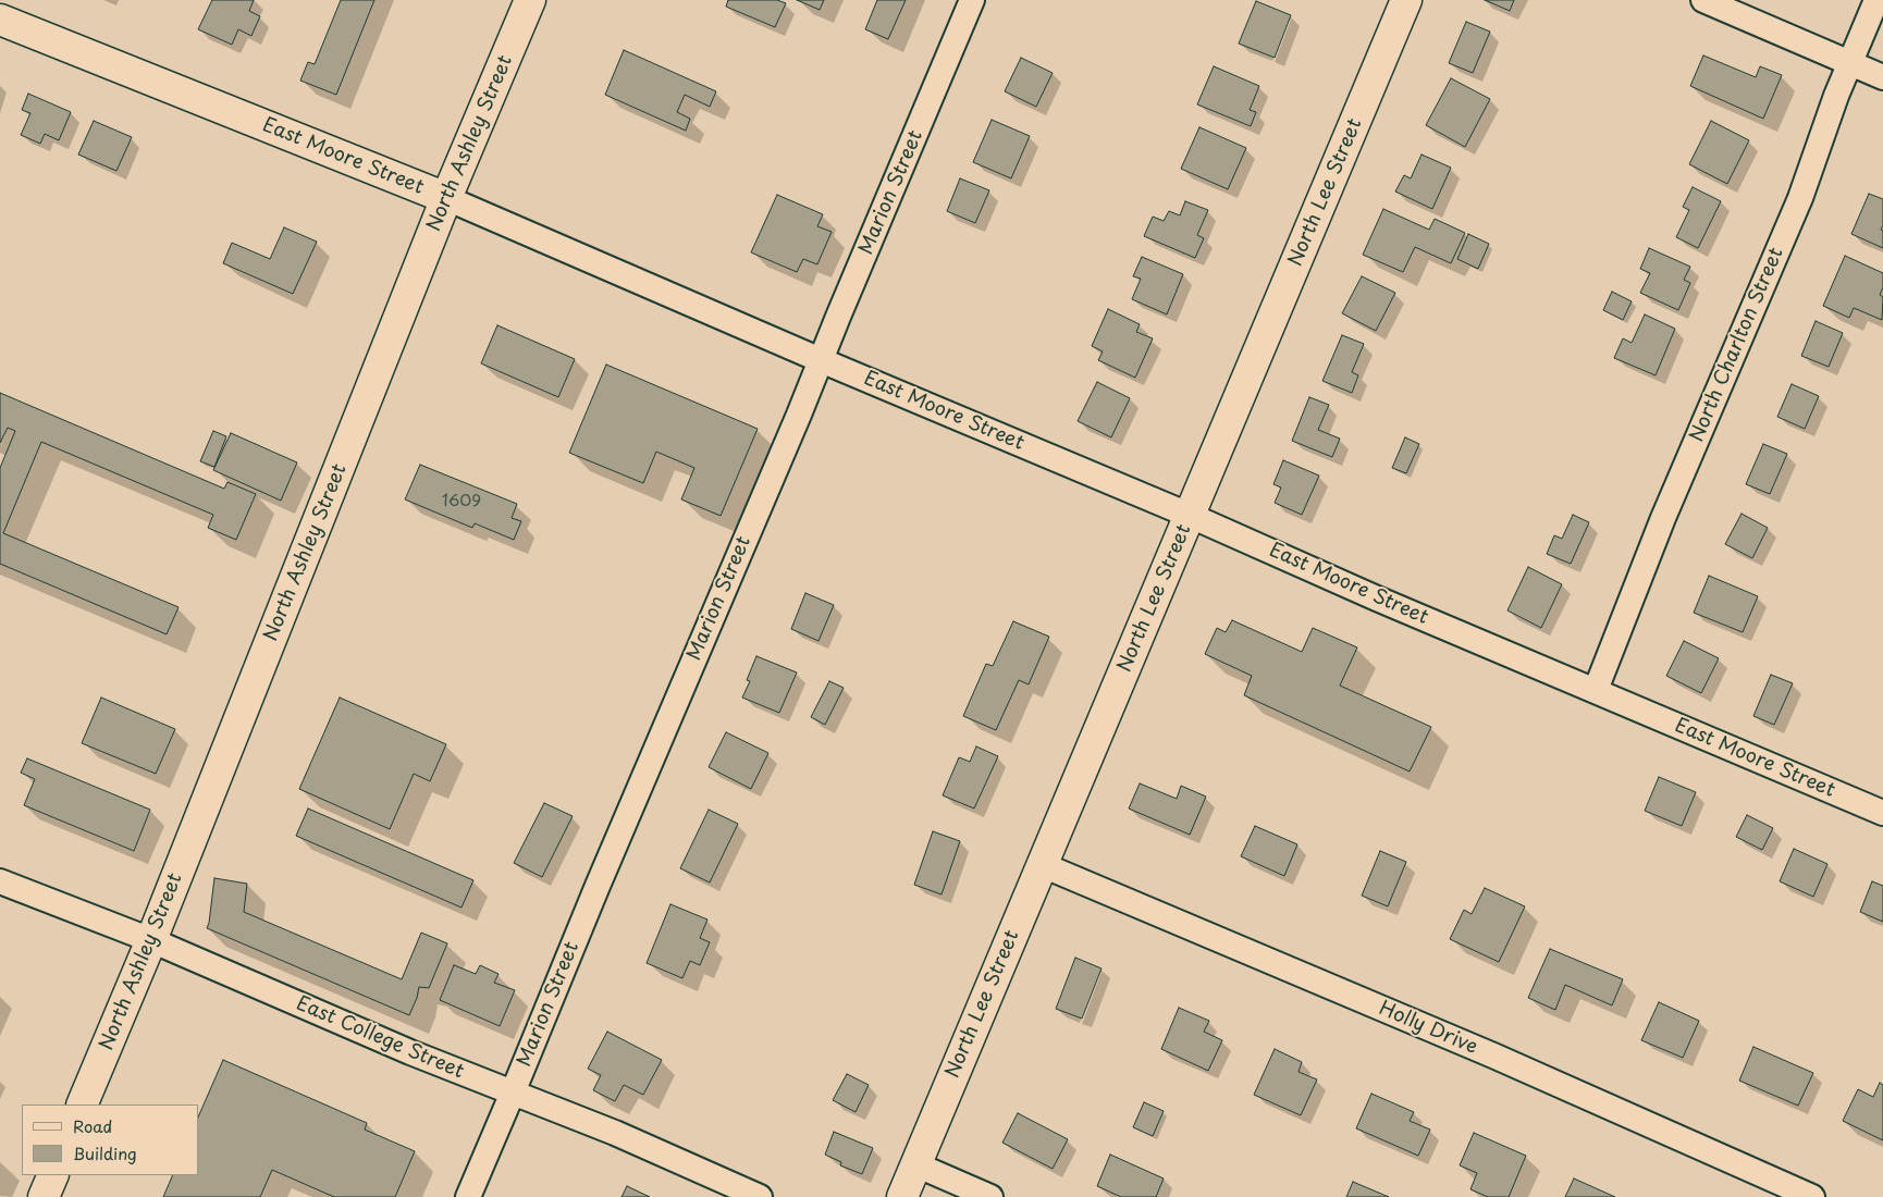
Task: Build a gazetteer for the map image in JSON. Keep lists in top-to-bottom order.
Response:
{
  "streets": {
    "street": [
      "North Ashley Street",
      "East Moore Street",
      "Marion Street",
      "North Lee Street",
      "North Charlton Street",
      "Holly Drive",
      "East College Street"
    ]
  },
  "crossings": [
    ["North Ashley Street", "East Moore Street"],
    ["North Ashley Street", "East College Street"],
    ["East Moore Street", "Marion Street"],
    ["East Moore Street", "North Lee Street"],
    ["East Moore Street", "North Charlton Street"],
    ["Marion Street", "East College Street"],
    ["North Lee Street", "Holly Drive"]
  ],
  "house_numbers": ["1609"],
  "legend": ["Road", "Building"]
}
